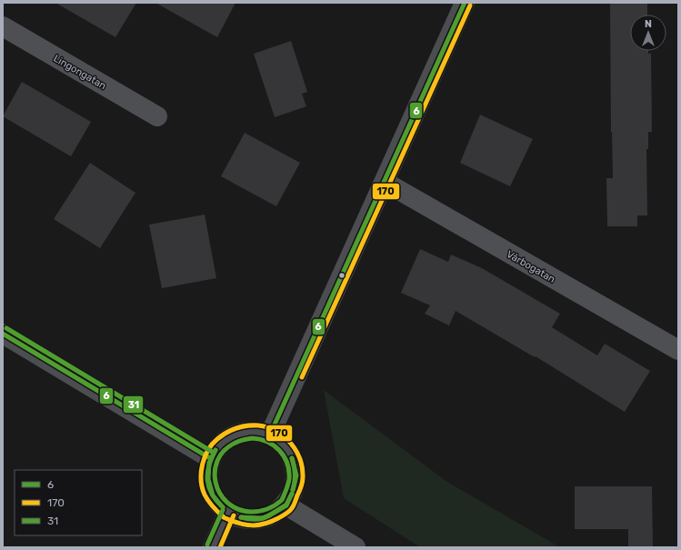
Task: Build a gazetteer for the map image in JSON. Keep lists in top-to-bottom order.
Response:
{
  "streets": {
    "street": ["Lingongatan", "Vårbogatan"]
  },
  "lines": ["transit line 6", "transit line 170", "transit line 31"],
  "legend": ["6", "170", "31"],
  "north": "top"
}
